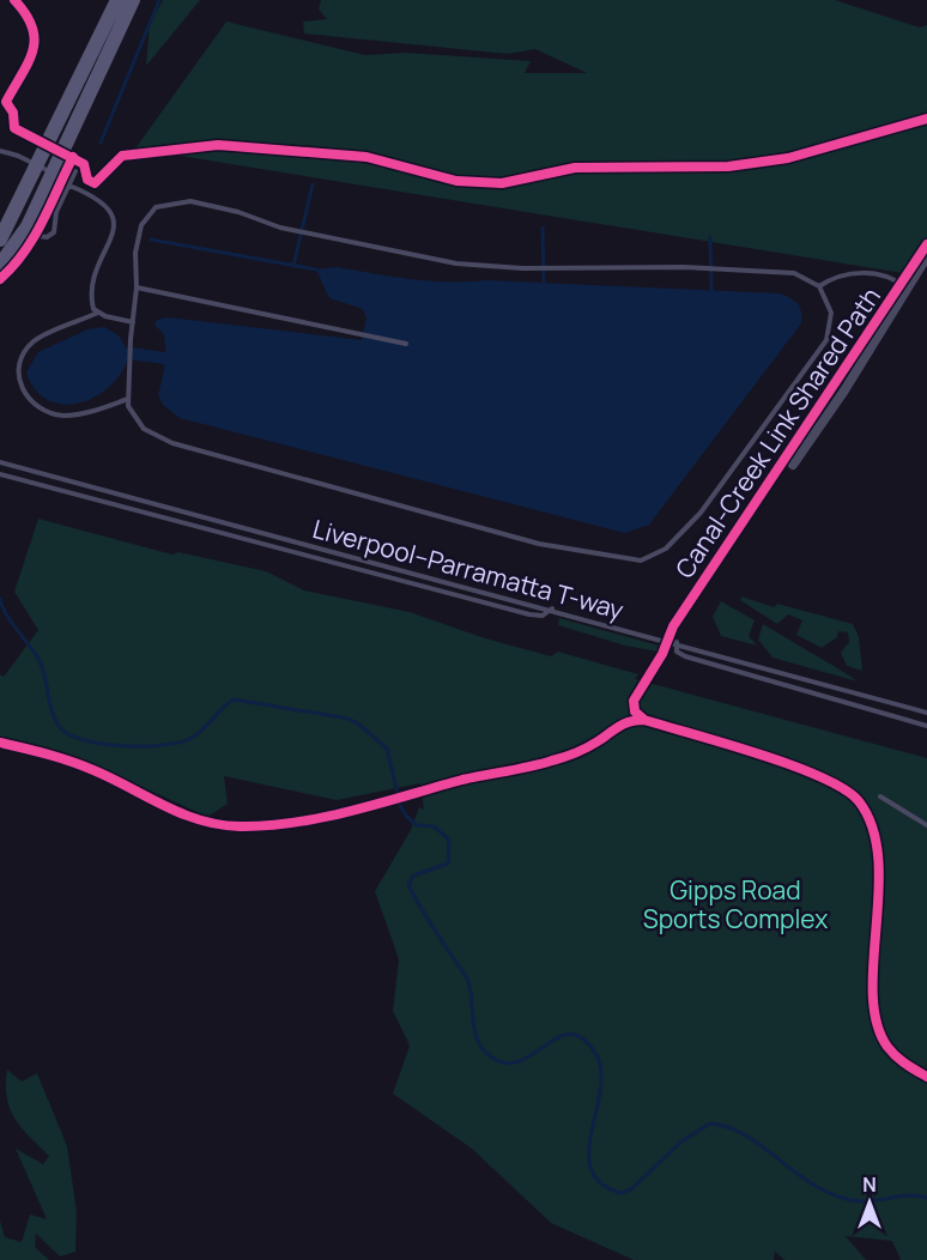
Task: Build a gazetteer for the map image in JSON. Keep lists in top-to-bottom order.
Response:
{
  "streets": {
    "lane": ["Liverpool–Parramatta T-way"],
    "cycle path": ["Canal-Creek Link Shared Path"]
  },
  "parks": ["Gipps Road Sports Complex"],
  "north": "top"
}
